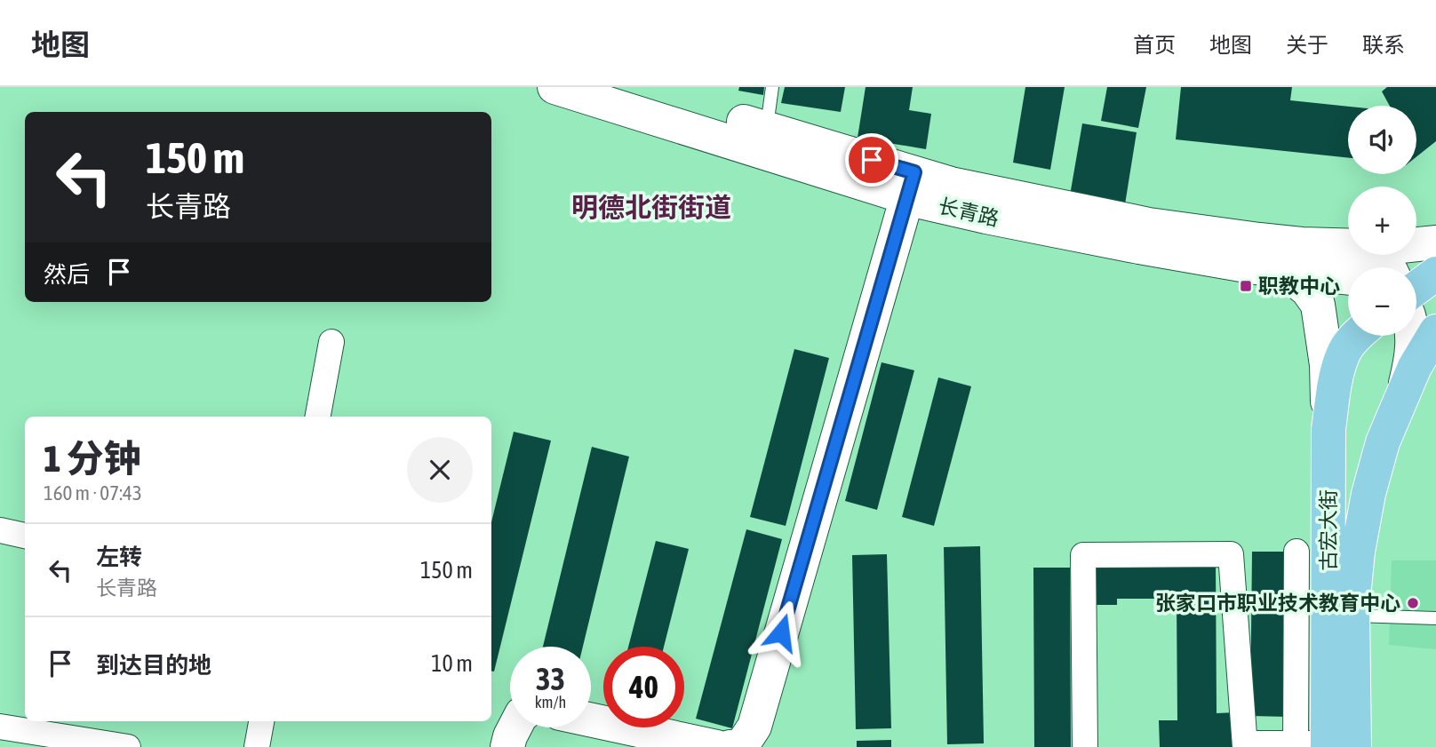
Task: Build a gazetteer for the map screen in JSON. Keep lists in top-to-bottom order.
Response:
{
  "streets": {
    "main road": ["长青路", "古宏大街"]
  },
  "districts": ["明德北街街道"],
  "places": {
    "transit": ["职教中心"],
    "other": ["张家口市职业技术教育中心"]
  },
  "page": {
    "header": "地图",
    "nav": [
      "首页",
      "地图",
      "关于",
      "联系"
    ],
    "map_buttons": ["+", "−"],
    "turn": ["150 m", "长青路"],
    "then": "然后",
    "heading": ["1 分钟", "160 m · 07:43"],
    "list": [
      {
        "name": "左转",
        "note": "长青路",
        "value": "150 m"
      },
      {
        "name": "到达目的地",
        "value": "10 m"
      }
    ],
    "speed": "33 km/h",
    "limit": "40"
  }
}
